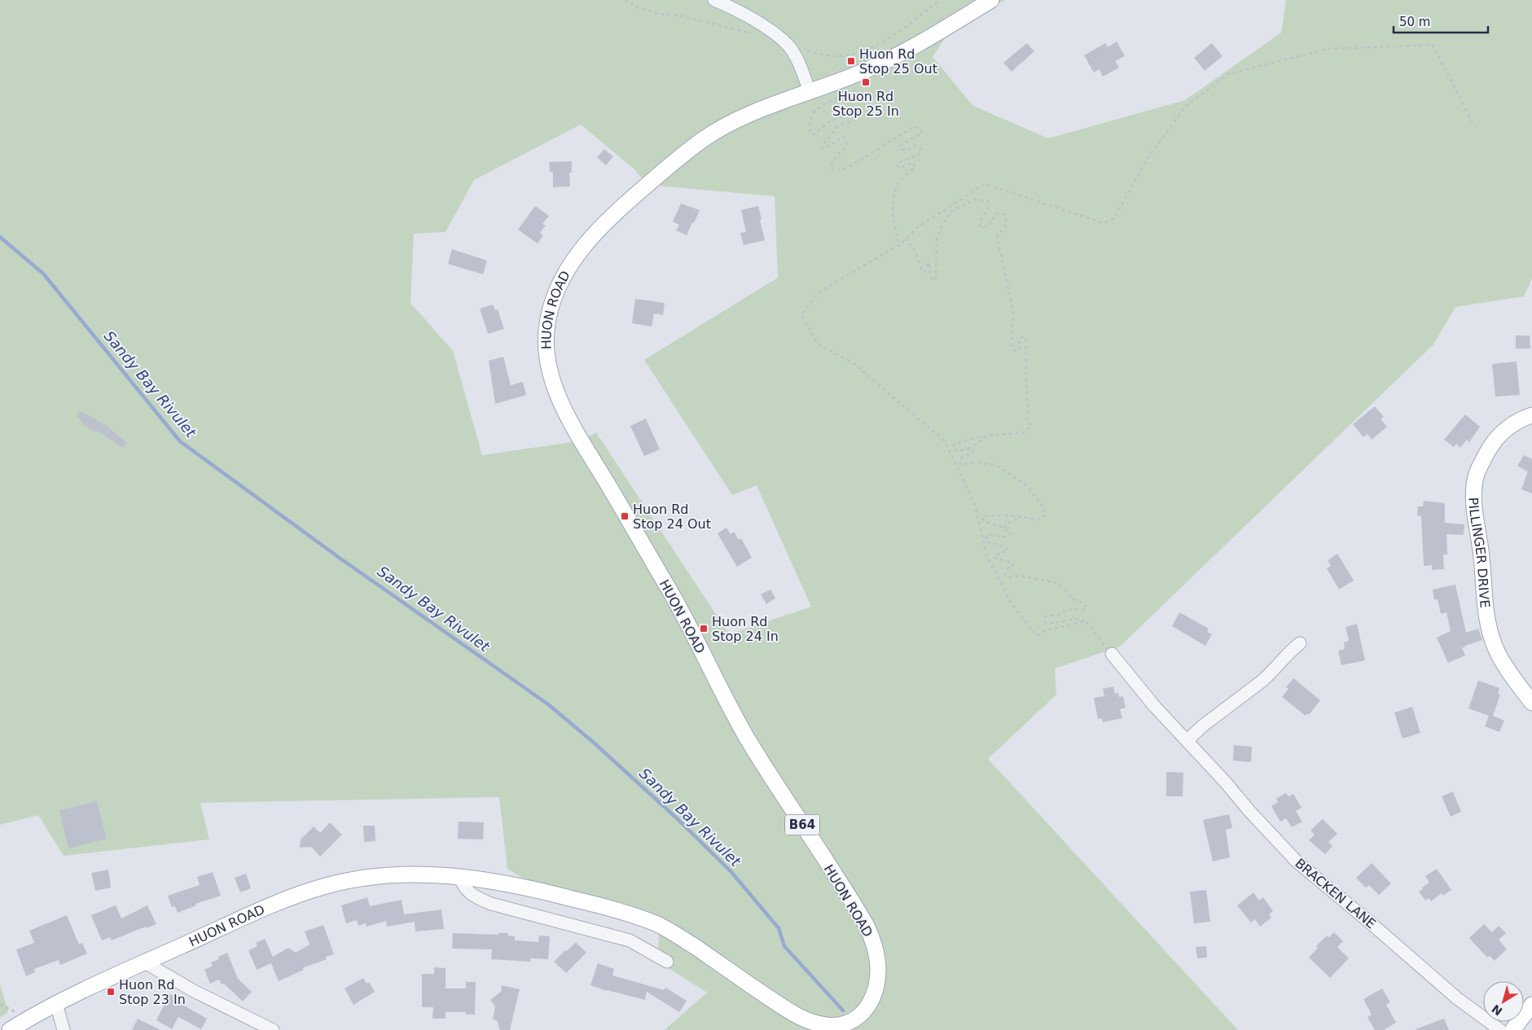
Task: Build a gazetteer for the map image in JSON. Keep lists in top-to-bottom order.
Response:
{
  "streets": {
    "main road": ["HUON ROAD", "PILLINGER DRIVE", "B64"],
    "street": ["BRACKEN LANE"]
  },
  "water": ["Sandy Bay Rivulet"],
  "places": {
    "transit": [
      "Huon Rd Stop 25 Out",
      "Huon Rd Stop 25 In",
      "Huon Rd Stop 24 Out",
      "Huon Rd Stop 24 In",
      "Huon Rd Stop 23 In"
    ]
  },
  "scale_bar": "50 m",
  "north": "bottom left"
}
